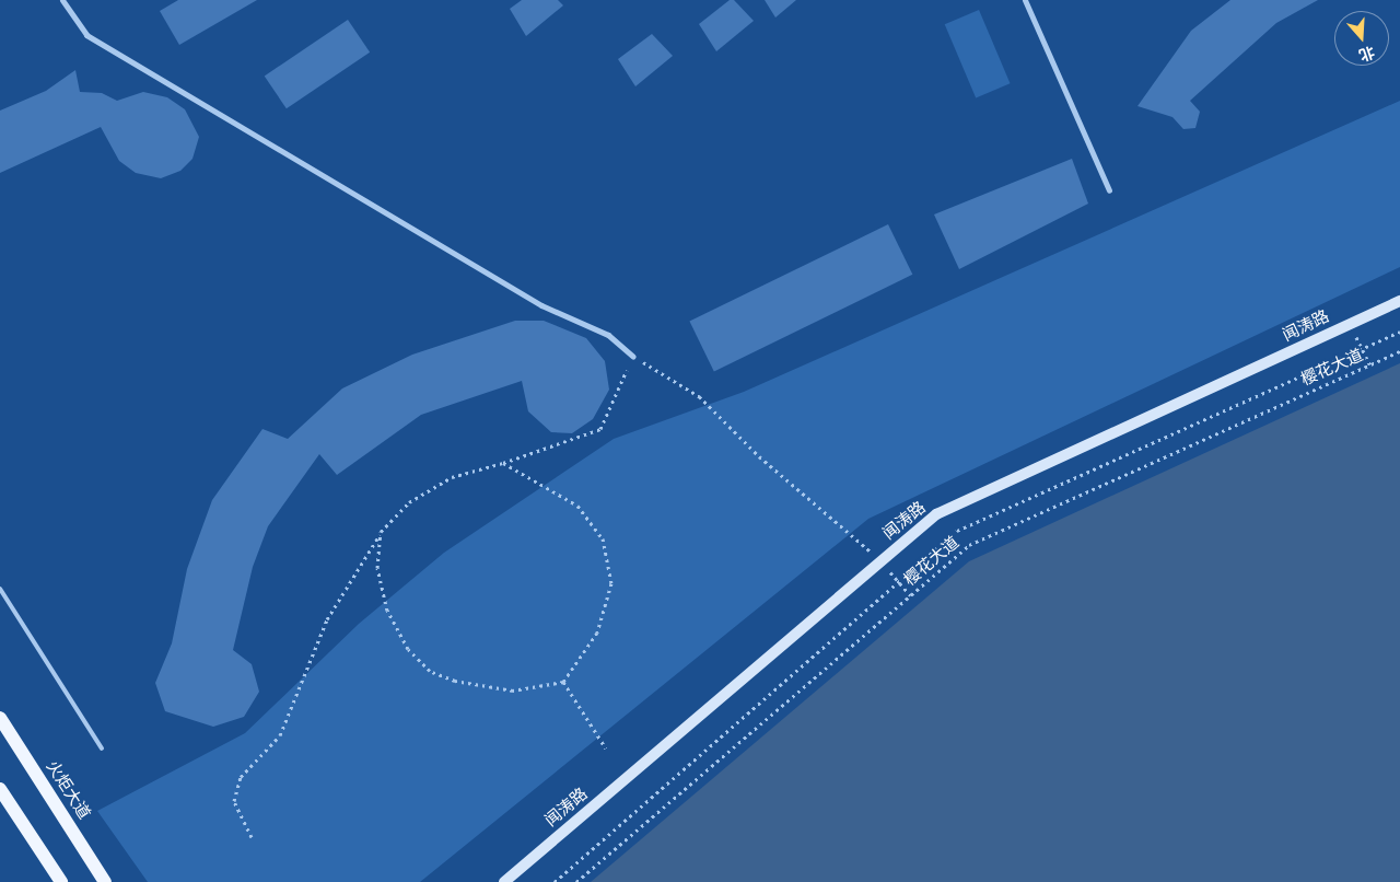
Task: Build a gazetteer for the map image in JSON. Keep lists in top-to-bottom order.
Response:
{
  "streets": {
    "main road": ["闻涛路", "火炬大道"],
    "path": ["樱花大道"]
  },
  "north": "bottom"
}
